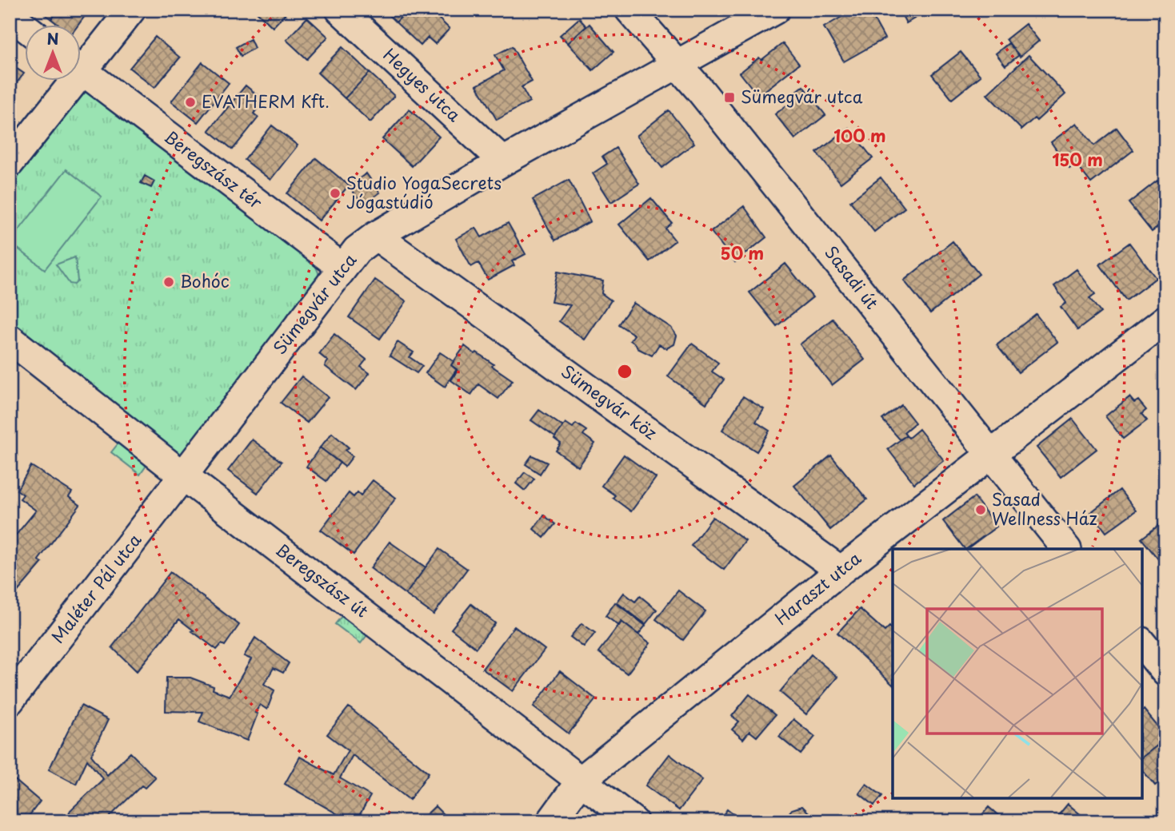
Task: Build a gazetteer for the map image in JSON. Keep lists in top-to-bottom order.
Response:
{
  "streets": {
    "street": [
      "Hegyes utca",
      "Beregszász tér",
      "Sasadi út",
      "Sümegvár utca",
      "Sümegvár köz",
      "Beregszász út",
      "Maléter Pál utca",
      "Haraszt utca"
    ]
  },
  "crossings": [
    ["Hegyes utca", "Sümegvár utca"],
    ["Beregszász tér", "Sümegvár utca"],
    ["Sasadi út", "Sümegvár utca"],
    ["Sasadi út", "Haraszt utca"],
    ["Sümegvár utca", "Sümegvár köz"],
    ["Sümegvár utca", "Beregszász út"],
    ["Sümegvár utca", "Maléter Pál utca"],
    ["Sümegvár köz", "Haraszt utca"],
    ["Beregszász út", "Maléter Pál utca"],
    ["Beregszász út", "Haraszt utca"]
  ],
  "places": {
    "transit": ["Sümegvár utca"],
    "other": [
      "EVATHERM Kft.",
      "Studio YogaSecrets Jógastúdió",
      "Bohóc",
      "Sasad Wellness Ház"
    ]
  },
  "north": "top",
  "rings": ["100 m", "150 m", "50 m"]
}
